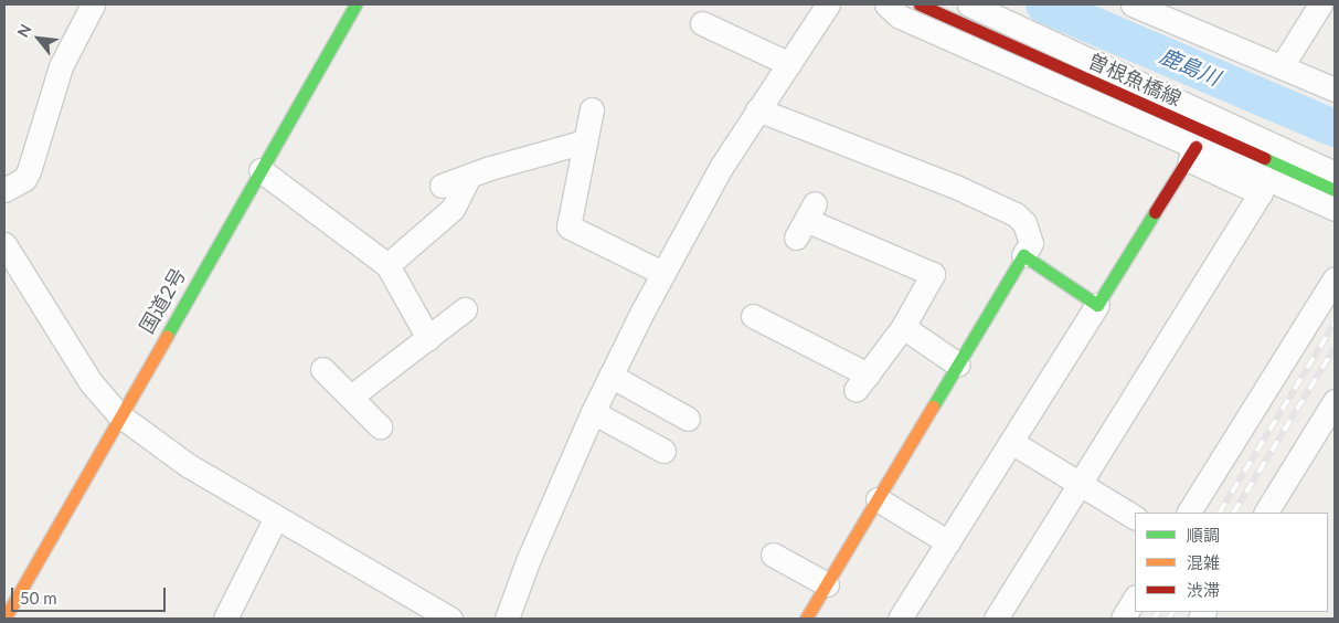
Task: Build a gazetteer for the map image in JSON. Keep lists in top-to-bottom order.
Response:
{
  "streets": {
    "main road": ["曽根魚橋線", "国道2号"]
  },
  "water": ["鹿島川"],
  "legend": ["順調", "混雑", "渋滞"],
  "scale_bar": "50 m",
  "north": "top left"
}
